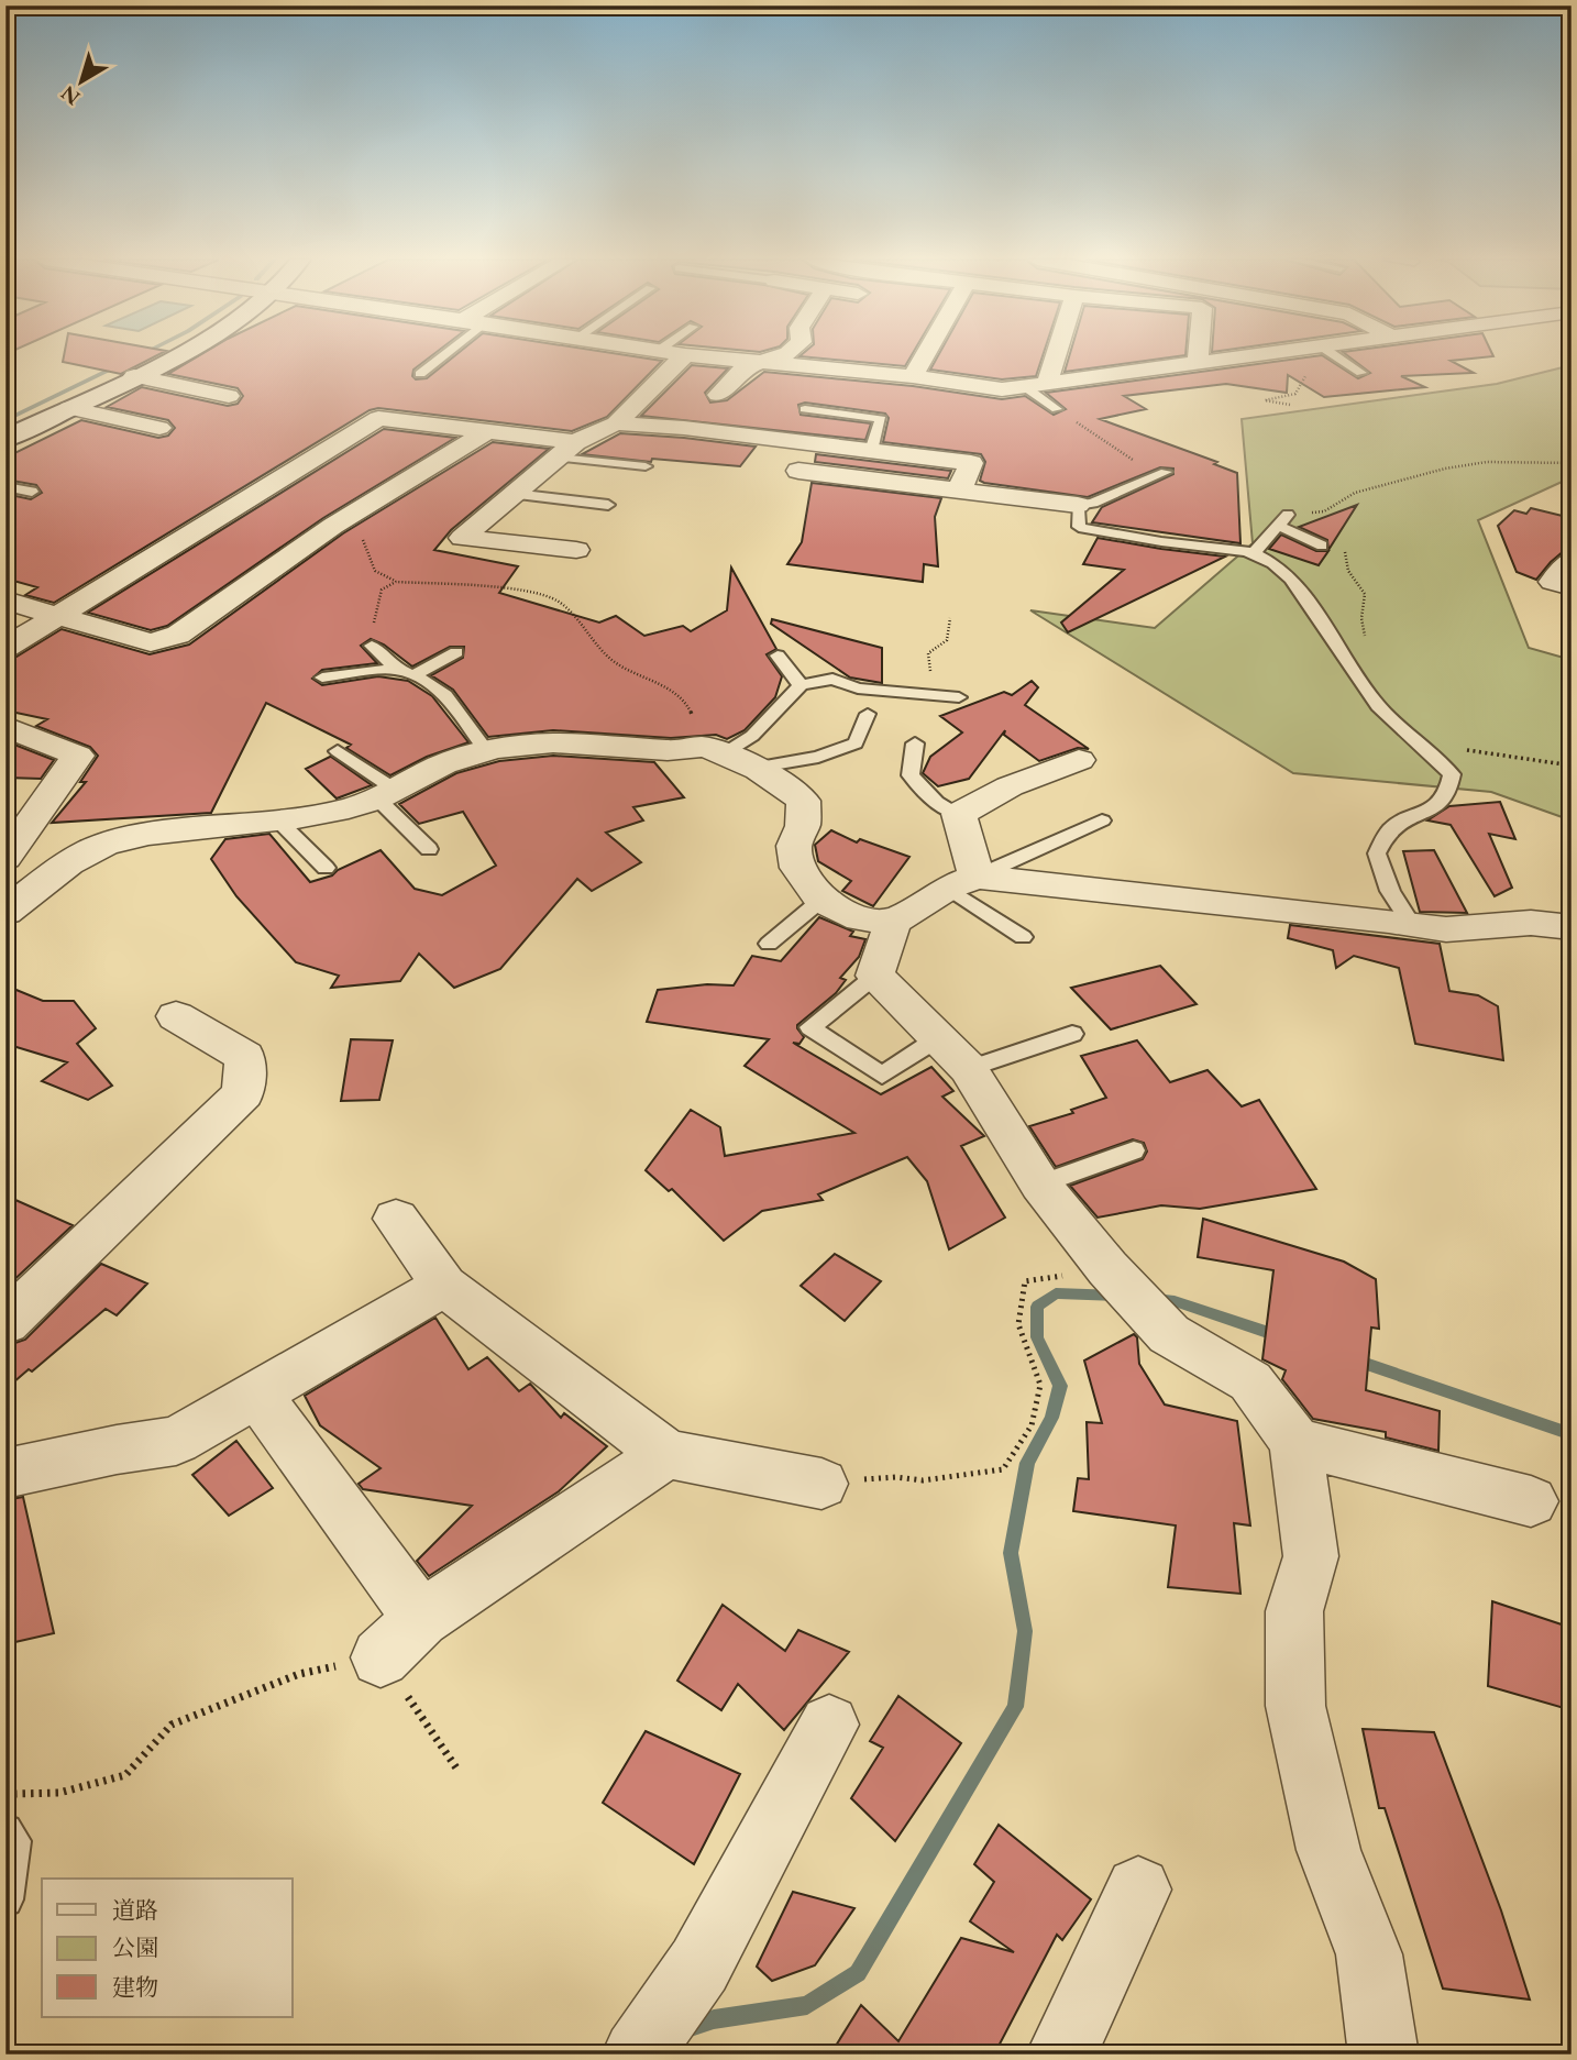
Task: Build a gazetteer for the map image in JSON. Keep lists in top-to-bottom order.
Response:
{
  "legend": ["道路", "公園", "建物"],
  "north": "bottom left"
}
